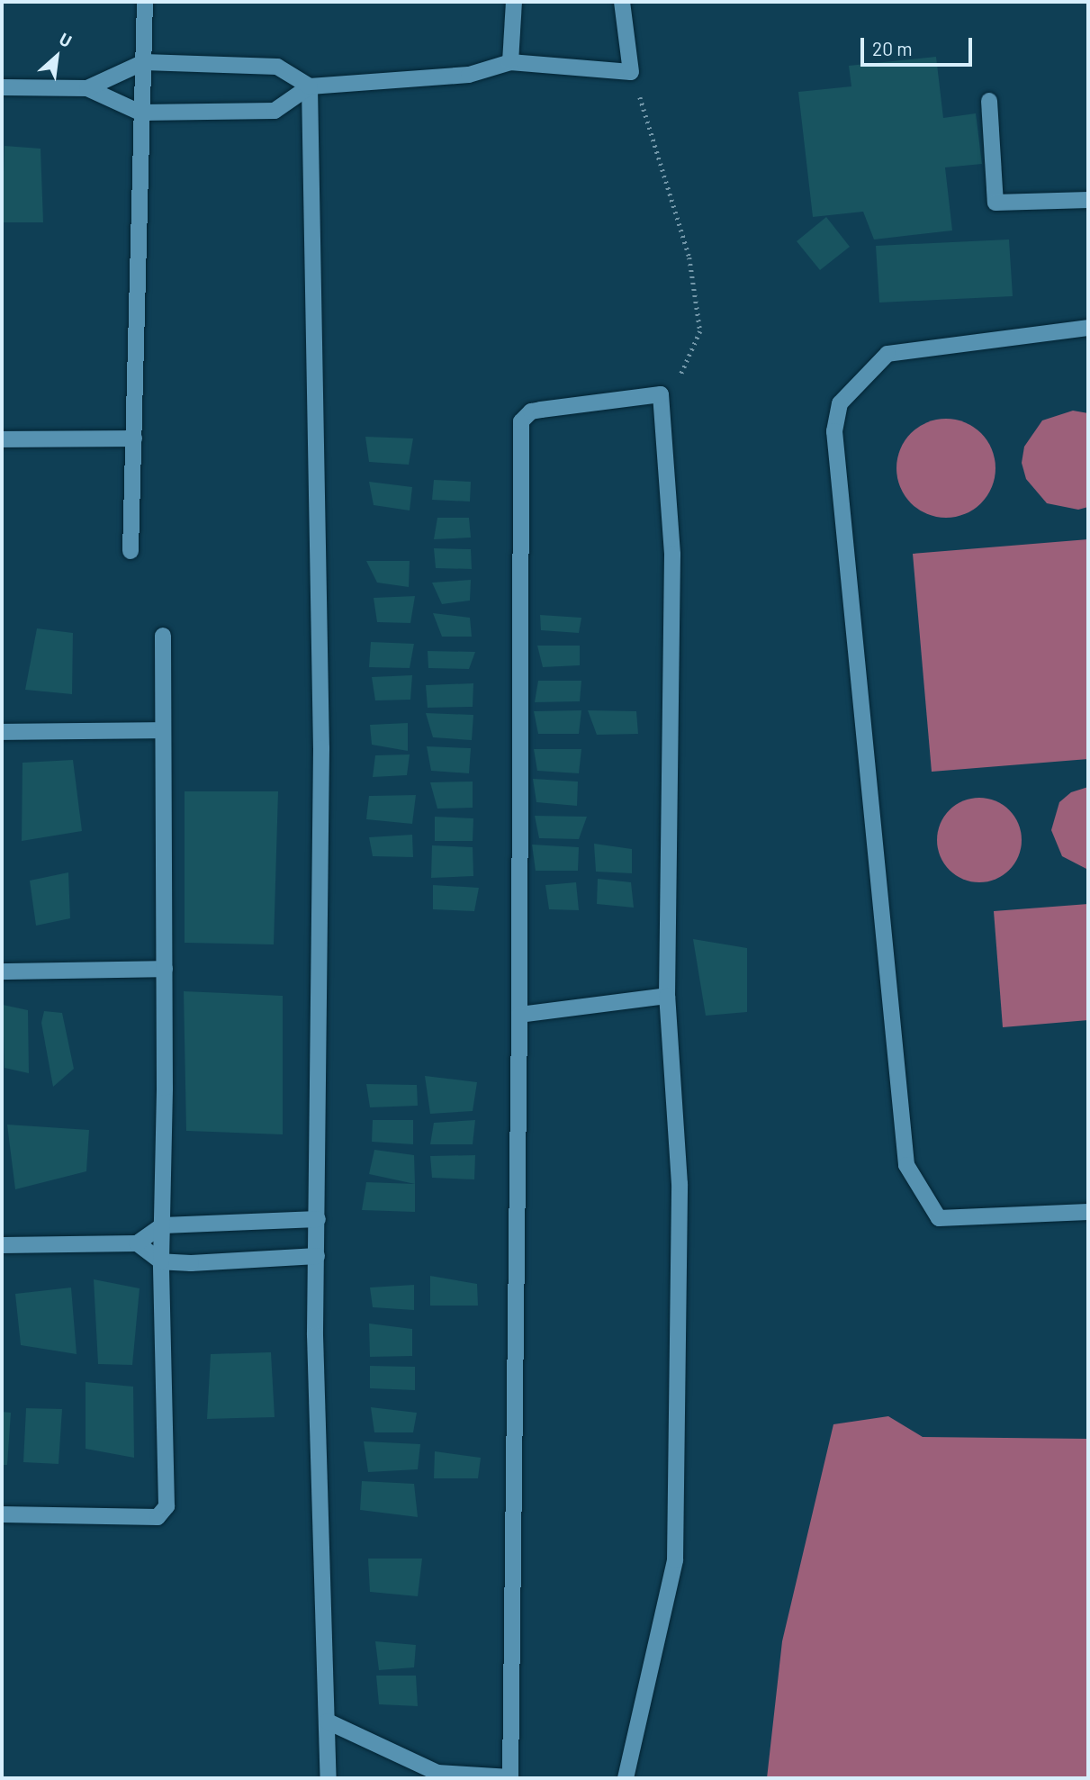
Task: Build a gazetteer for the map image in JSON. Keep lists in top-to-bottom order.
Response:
{
  "scale_bar": "20 m",
  "north": "top right"
}
